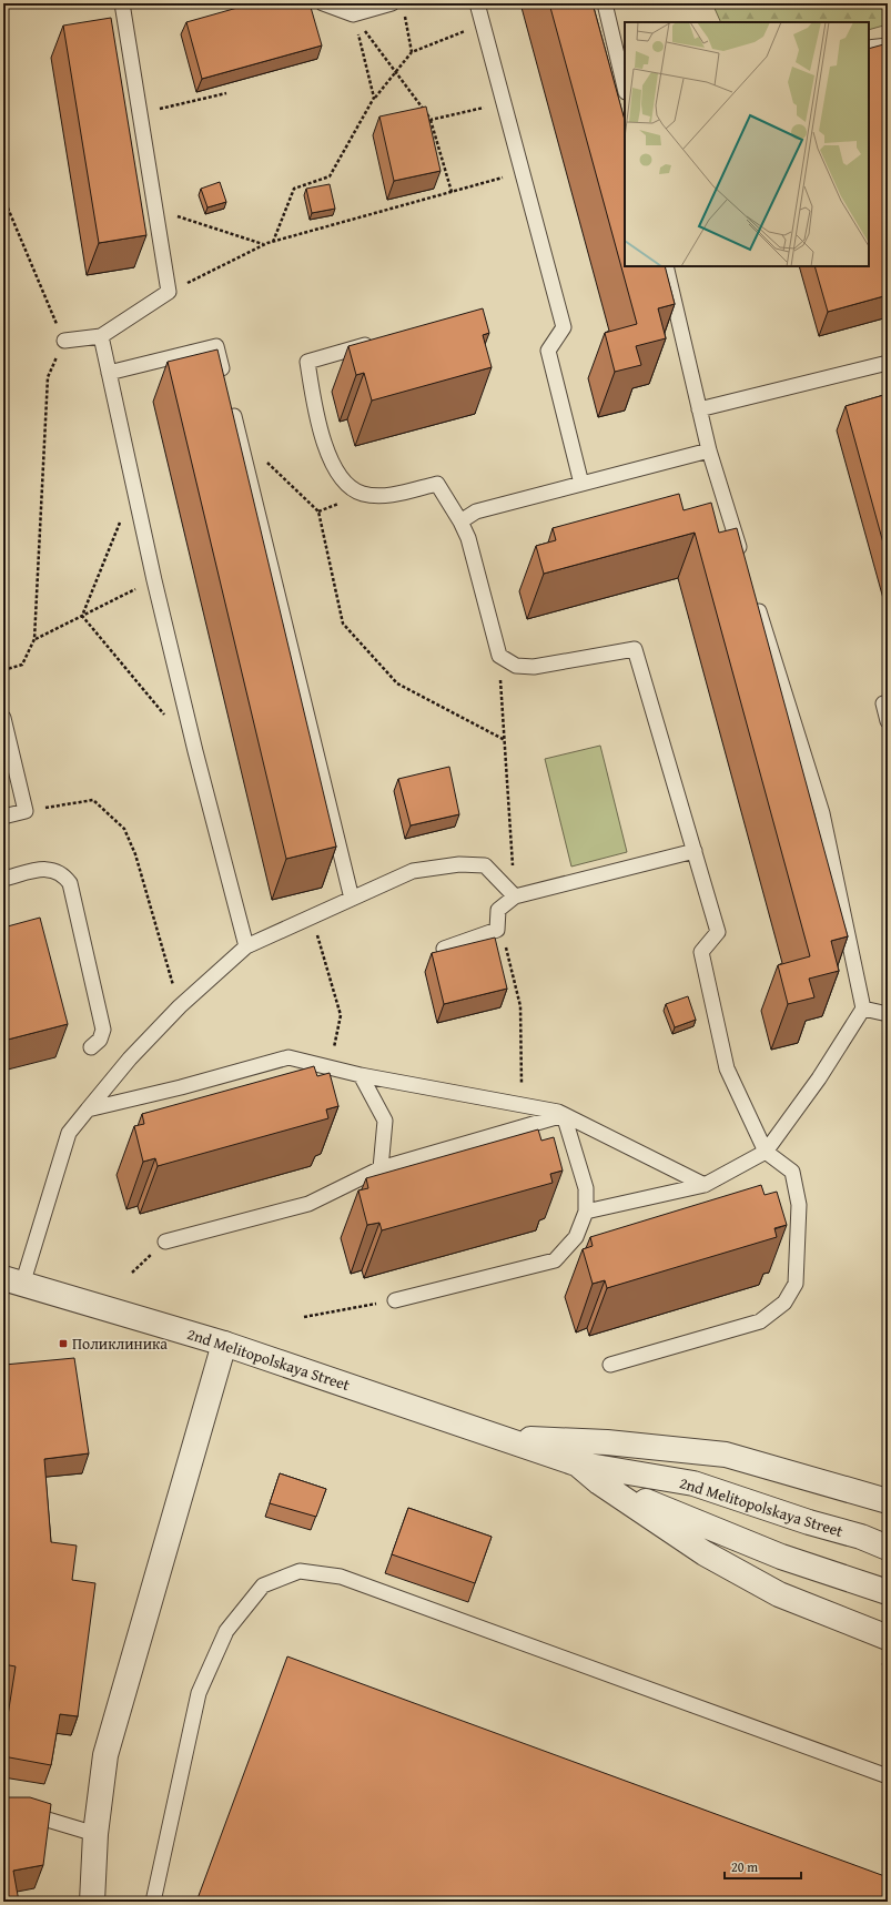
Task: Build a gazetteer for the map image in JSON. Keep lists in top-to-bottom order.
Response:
{
  "streets": {
    "street": ["2nd Melitopolskaya Street"]
  },
  "places": {
    "transit": ["Поликлиника"]
  },
  "scale_bar": "20 m"
}
